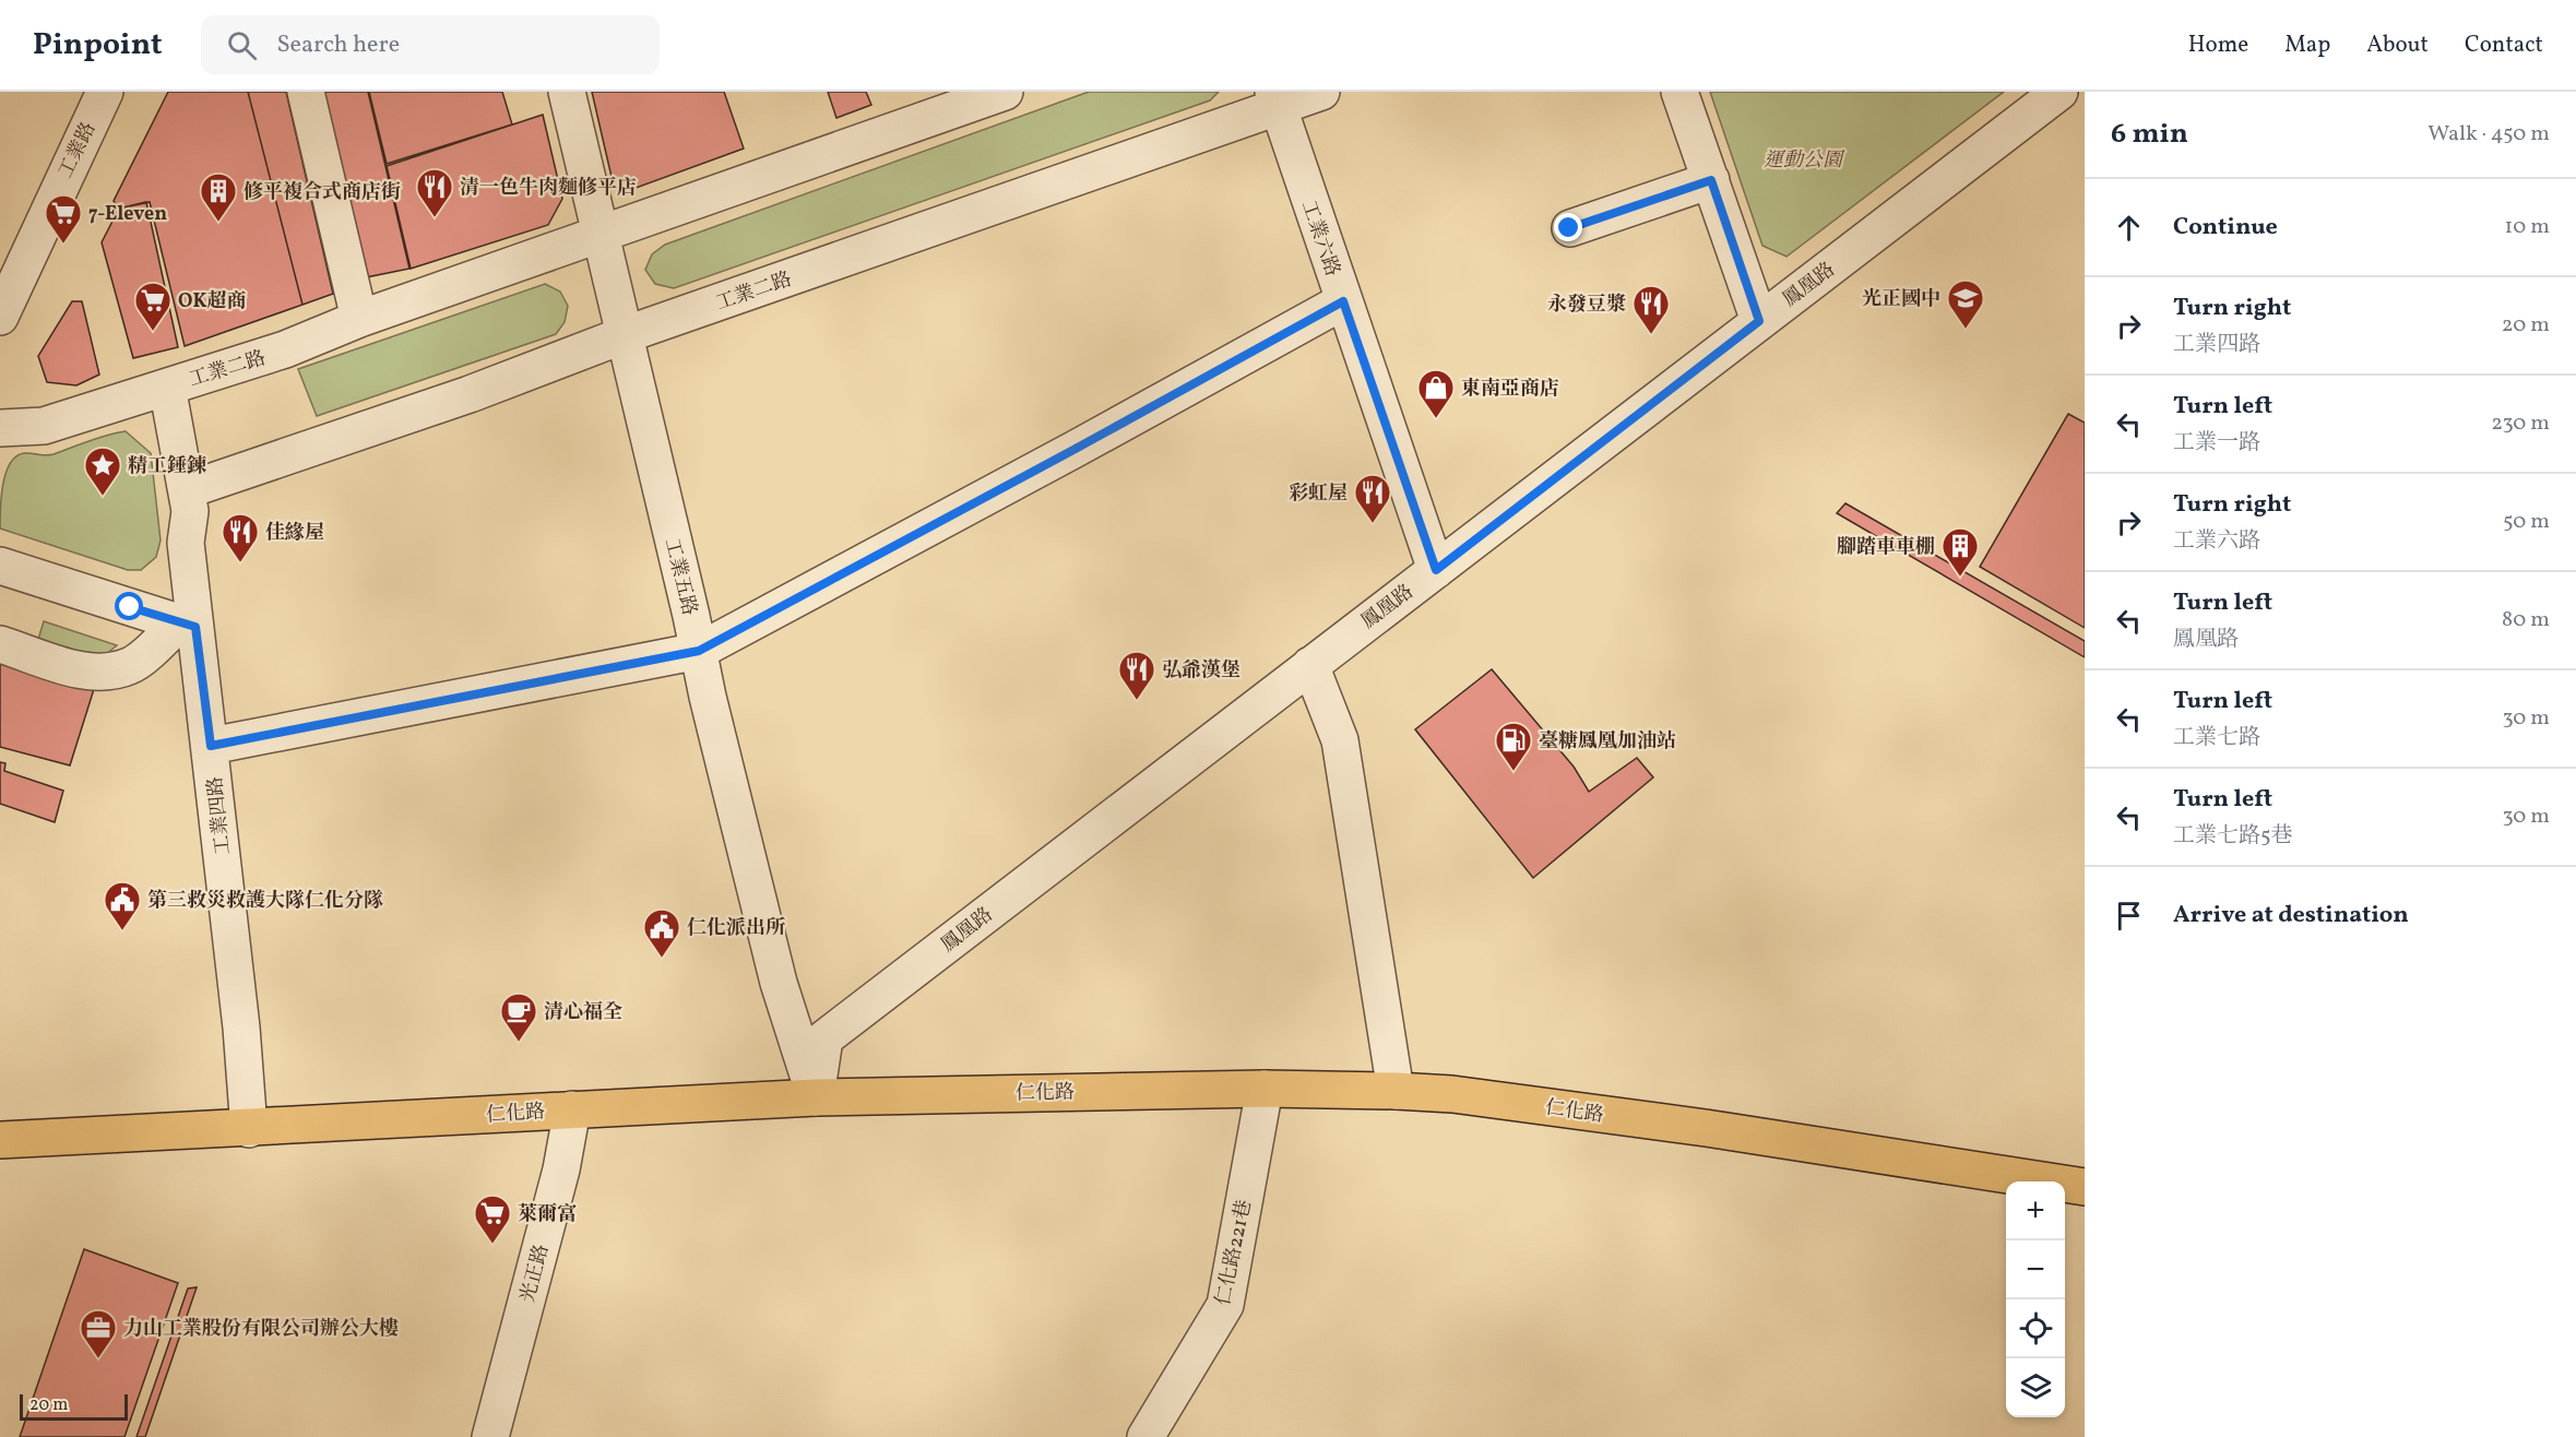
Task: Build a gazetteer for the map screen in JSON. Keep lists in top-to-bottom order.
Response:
{
  "streets": {
    "main road": ["仁化路"],
    "street": [
      "工業路",
      "工業六路",
      "鳳凰路",
      "工業二路",
      "工業五路",
      "工業四路",
      "仁化路221巷",
      "光正路"
    ]
  },
  "crossings": [
    ["工業六路", "鳳凰路"],
    ["工業六路", "工業二路"],
    ["鳳凰路", "工業五路"],
    ["鳳凰路", "仁化路"],
    ["工業二路", "工業五路"],
    ["工業二路", "工業四路"],
    ["工業五路", "仁化路"],
    ["工業四路", "仁化路"],
    ["仁化路", "仁化路221巷"],
    ["仁化路", "光正路"]
  ],
  "parks": ["運動公園"],
  "places": {
    "restaurant": [
      "清一色牛肉麵修平店",
      "永發豆漿",
      "彩虹屋",
      "佳緣屋",
      "弘爺漢堡"
    ],
    "building": ["修平複合式商店街", "腳踏車車棚"],
    "supermarket": ["7-Eleven", "OK超商", "萊爾富"],
    "school or university": ["光正國中"],
    "shop": ["東南亞商店"],
    "place": ["精工錘鍊"],
    "fuel station": ["臺糖鳳凰加油站"],
    "public building": ["第三救災救護大隊仁化分隊", "仁化派出所"],
    "cafe": ["清心福全"],
    "office": ["力山工業股份有限公司辦公大樓"]
  },
  "scale_bar": "20 m",
  "page": {
    "header": "Pinpoint",
    "search": "Search here",
    "nav": [
      "Home",
      "Map",
      "About",
      "Contact"
    ],
    "heading": ["6 min", "Walk · 450 m"],
    "list": [
      ["Continue", "10 m"],
      ["Turn right", "工業四路", "20 m"],
      ["Turn left", "工業一路", "230 m"],
      ["Turn right", "工業六路", "50 m"],
      ["Turn left", "鳳凰路", "80 m"],
      ["Turn left", "工業七路", "30 m"],
      ["Turn left", "工業七路5巷", "30 m"],
      "Arrive at destination"
    ],
    "map_buttons": ["+", "−"],
    "scale": "20 m"
  }
}
